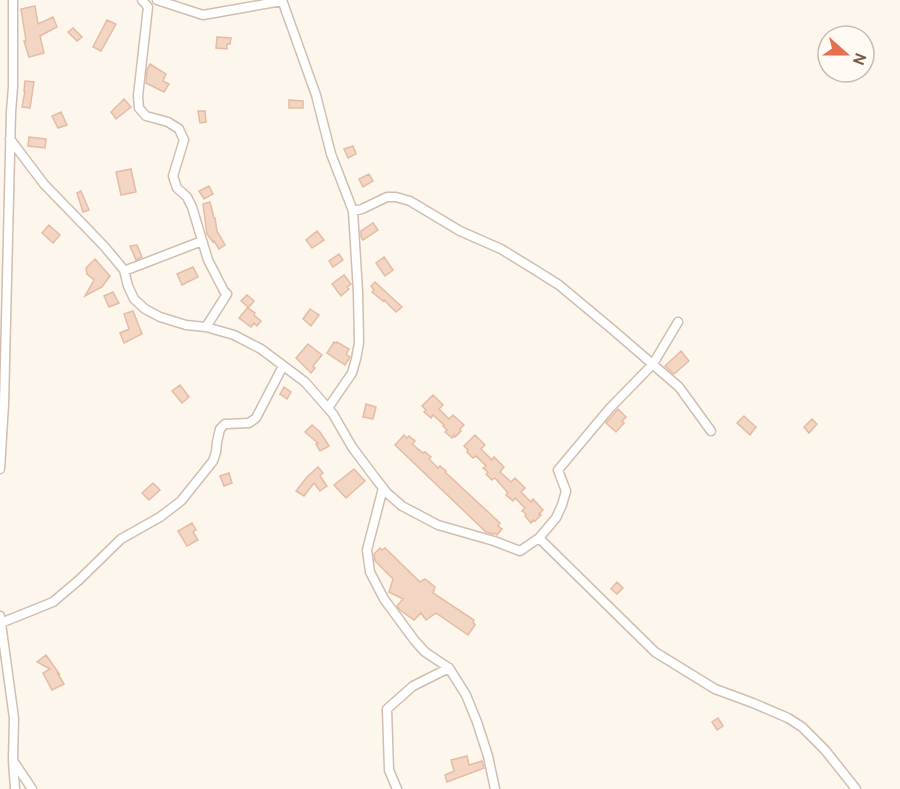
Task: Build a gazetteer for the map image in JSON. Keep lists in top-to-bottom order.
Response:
{
  "north": "right"
}
